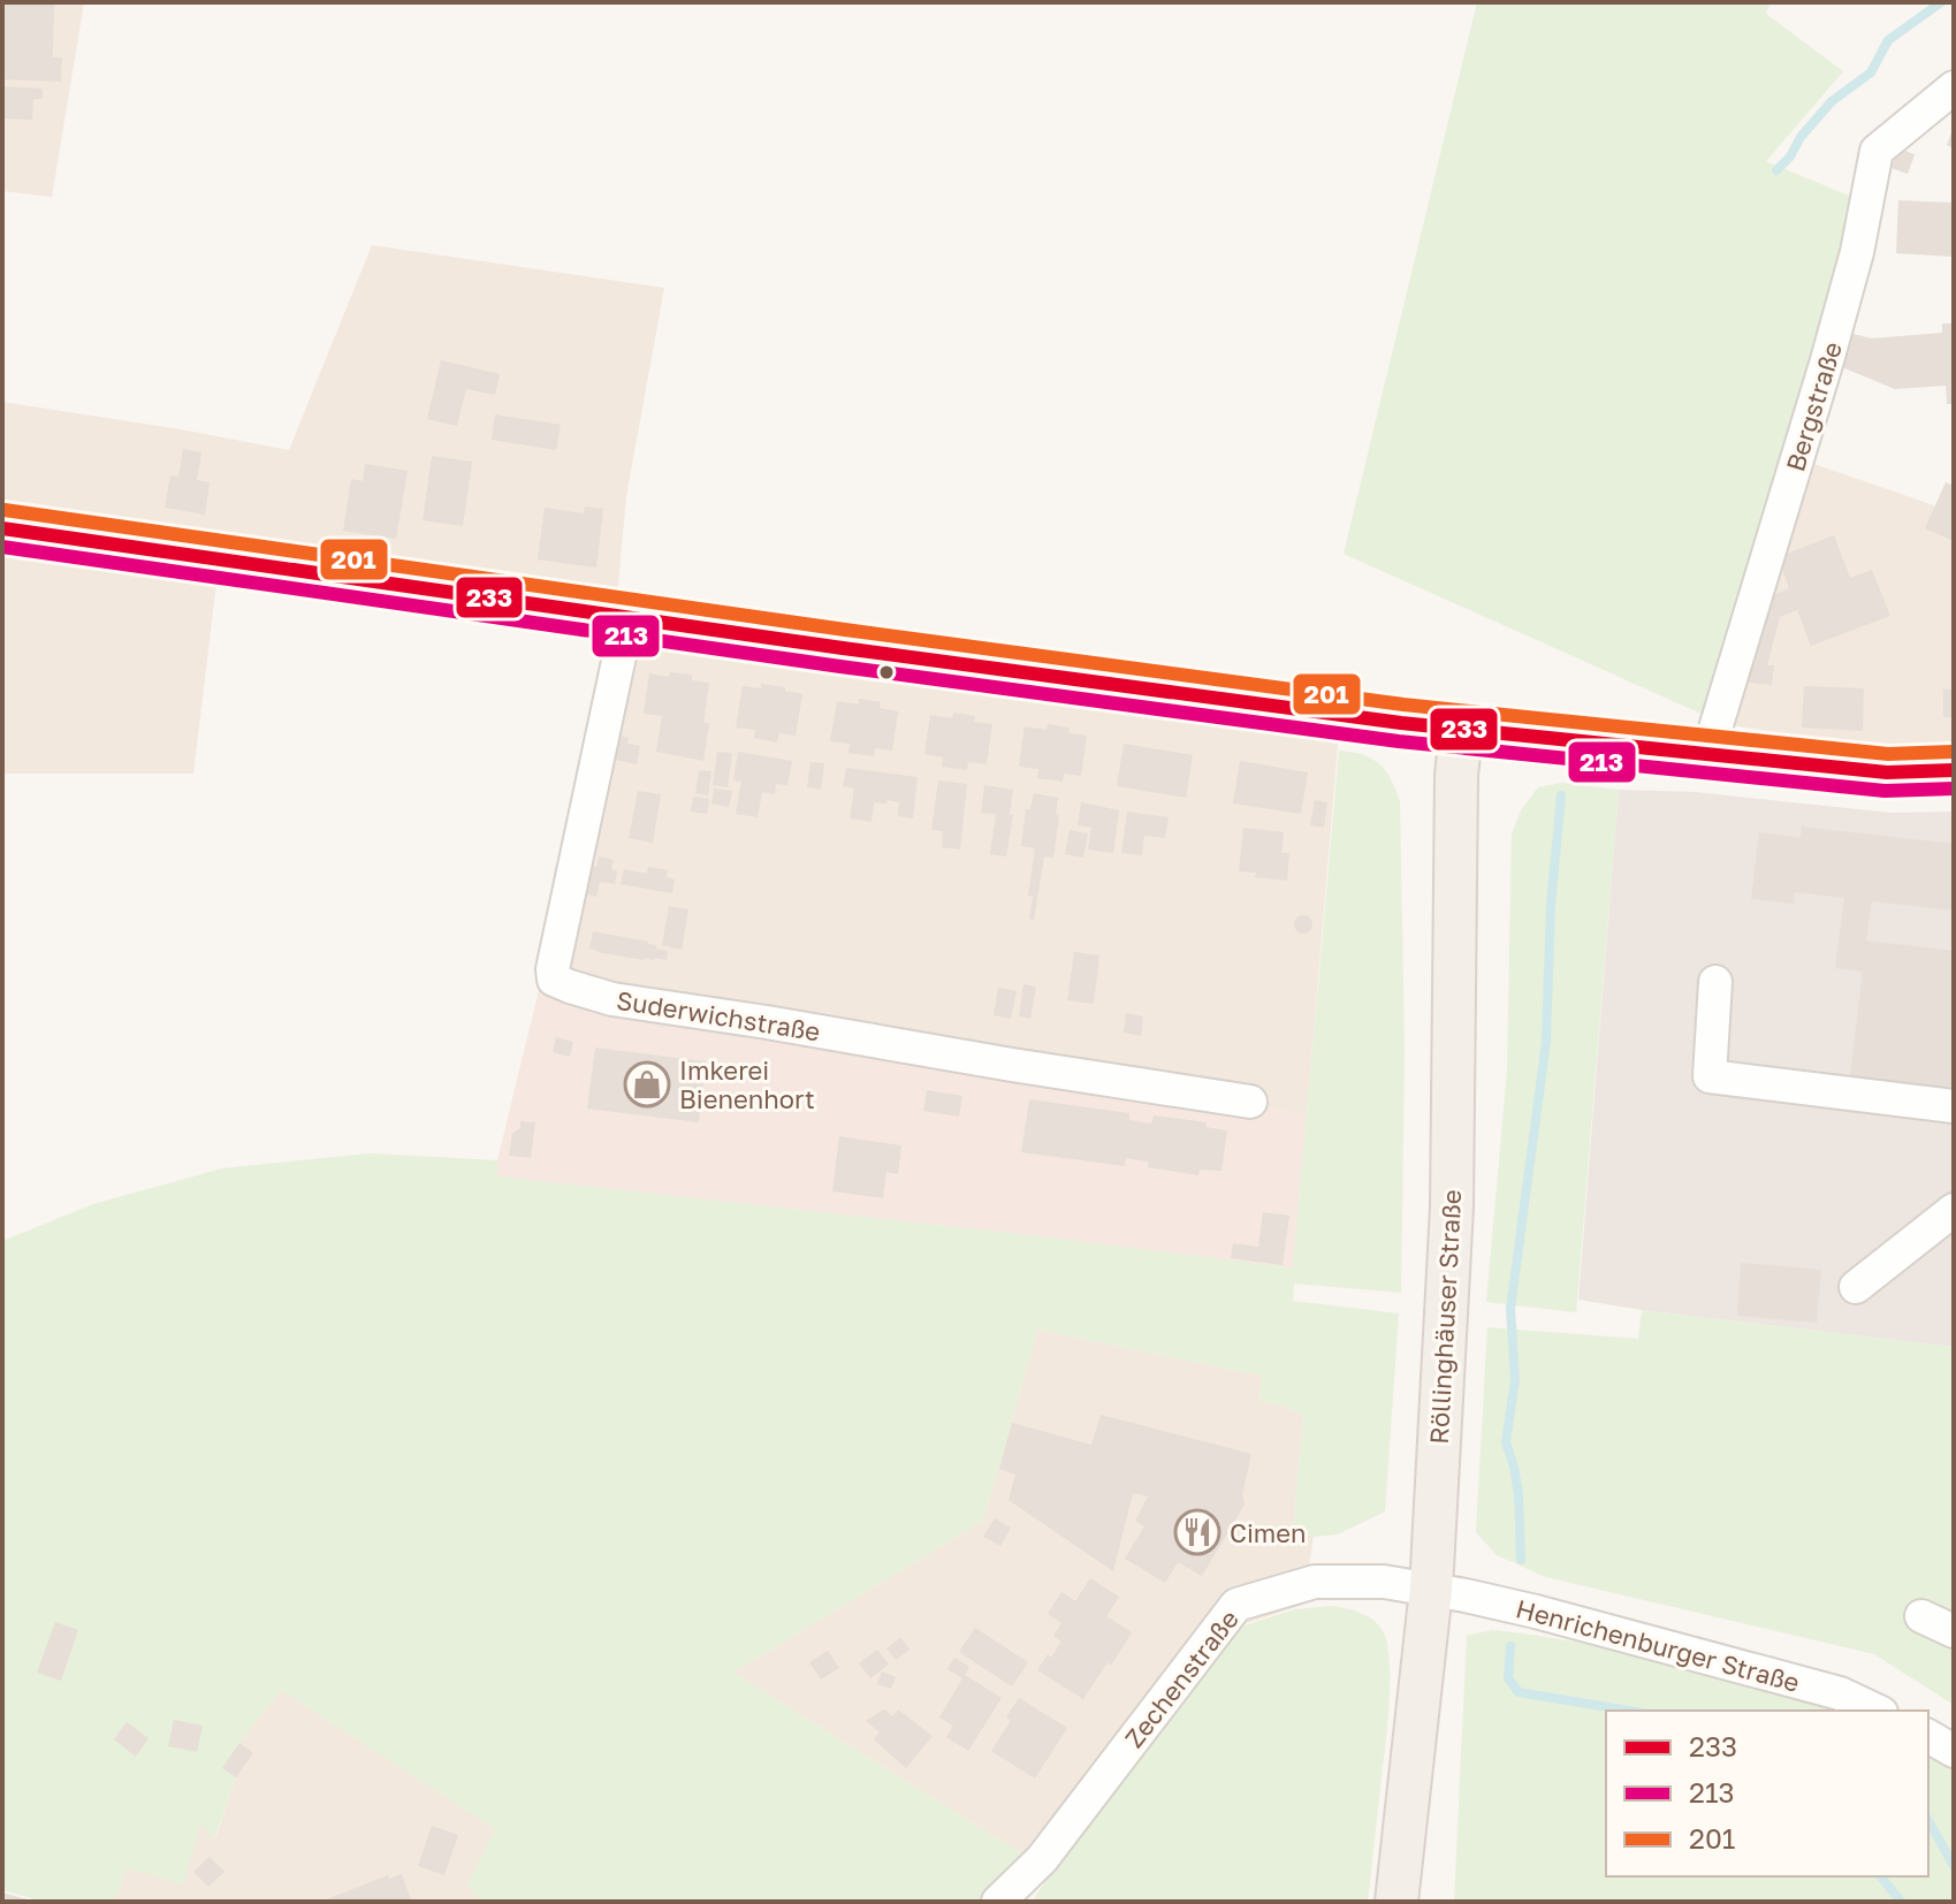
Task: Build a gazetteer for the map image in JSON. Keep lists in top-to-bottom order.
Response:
{
  "streets": {
    "main road": ["Röllinghäuser Straße"],
    "street": [
      "Bergstraße",
      "Suderwichstraße",
      "Henrichenburger Straße",
      "Zechenstraße"
    ]
  },
  "crossings": [
    ["Röllinghäuser Straße", "Henrichenburger Straße"],
    ["Röllinghäuser Straße", "Zechenstraße"],
    ["Henrichenburger Straße", "Zechenstraße"]
  ],
  "places": {
    "shop": ["Imkerei Bienenhort"],
    "restaurant": ["Cimen"]
  },
  "lines": ["transit line 201", "transit line 233", "transit line 213"],
  "legend": ["233", "213", "201"]
}
